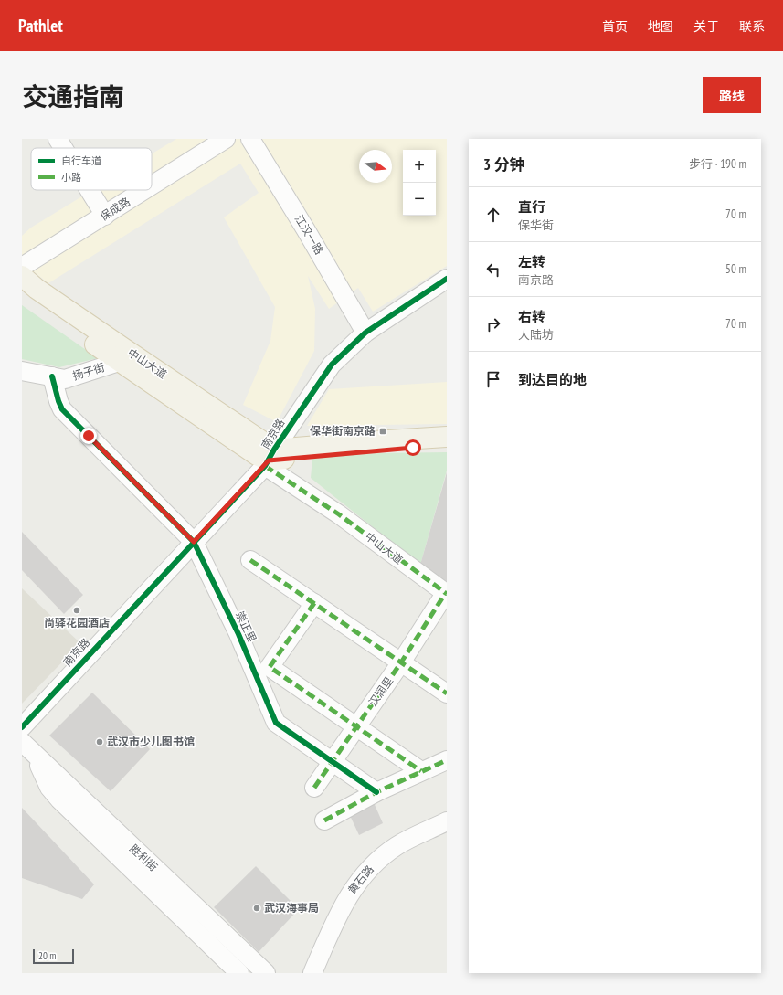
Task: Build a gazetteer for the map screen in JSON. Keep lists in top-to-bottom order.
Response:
{
  "streets": {
    "main road": ["中山大道"],
    "street": [
      "保成路",
      "江汉一路",
      "扬子街",
      "南京路",
      "崇正里",
      "汉润里",
      "胜利街",
      "黄石路"
    ]
  },
  "crossings": [
    ["江汉一路", "南京路"],
    ["中山大道", "扬子街"],
    ["中山大道", "南京路"],
    ["中山大道", "汉润里"],
    ["扬子街", "崇正里"],
    ["南京路", "崇正里"],
    ["崇正里", "汉润里"]
  ],
  "places": {
    "transit": ["保华街南京路"],
    "other": ["尚驿花园酒店", "武汉市少儿图书馆", "武汉海事局"]
  },
  "legend": ["自行车道", "小路"],
  "scale_bar": "20 m",
  "north": "right",
  "page": {
    "header": "Pathlet",
    "nav": [
      "首页",
      "地图",
      "关于",
      "联系"
    ],
    "title": "交通指南",
    "buttons": "路线",
    "heading": ["3 分钟", "步行 · 190 m"],
    "map_buttons": ["+", "−"],
    "list": [
      ["直行", "保华街", "70 m"],
      ["左转", "南京路", "50 m"],
      ["右转", "大陆坊", "70 m"],
      "到达目的地"
    ],
    "scale": "20 m"
  }
}
